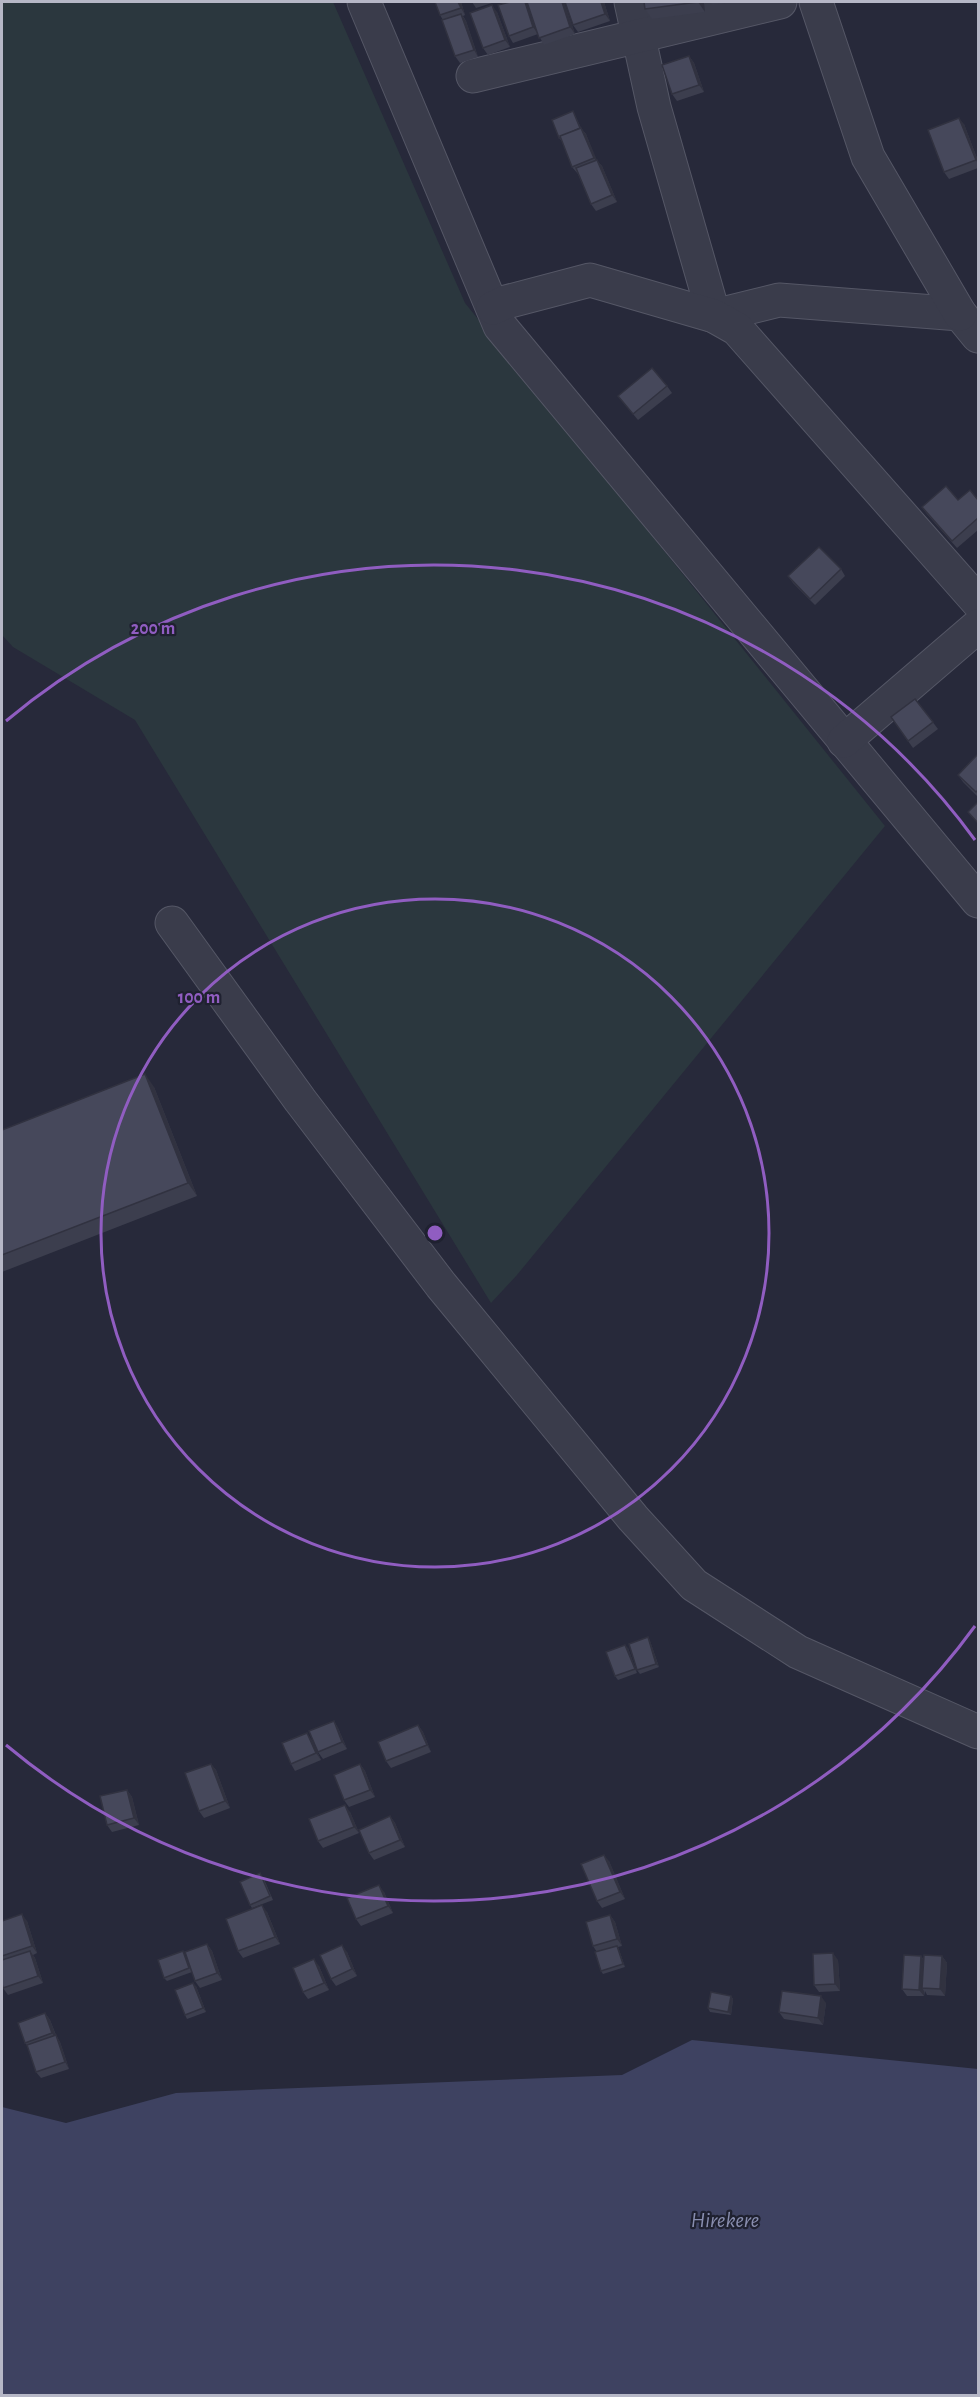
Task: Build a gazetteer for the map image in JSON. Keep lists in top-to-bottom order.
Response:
{
  "water": ["Hirekere"],
  "rings": ["200 m", "100 m"]
}
